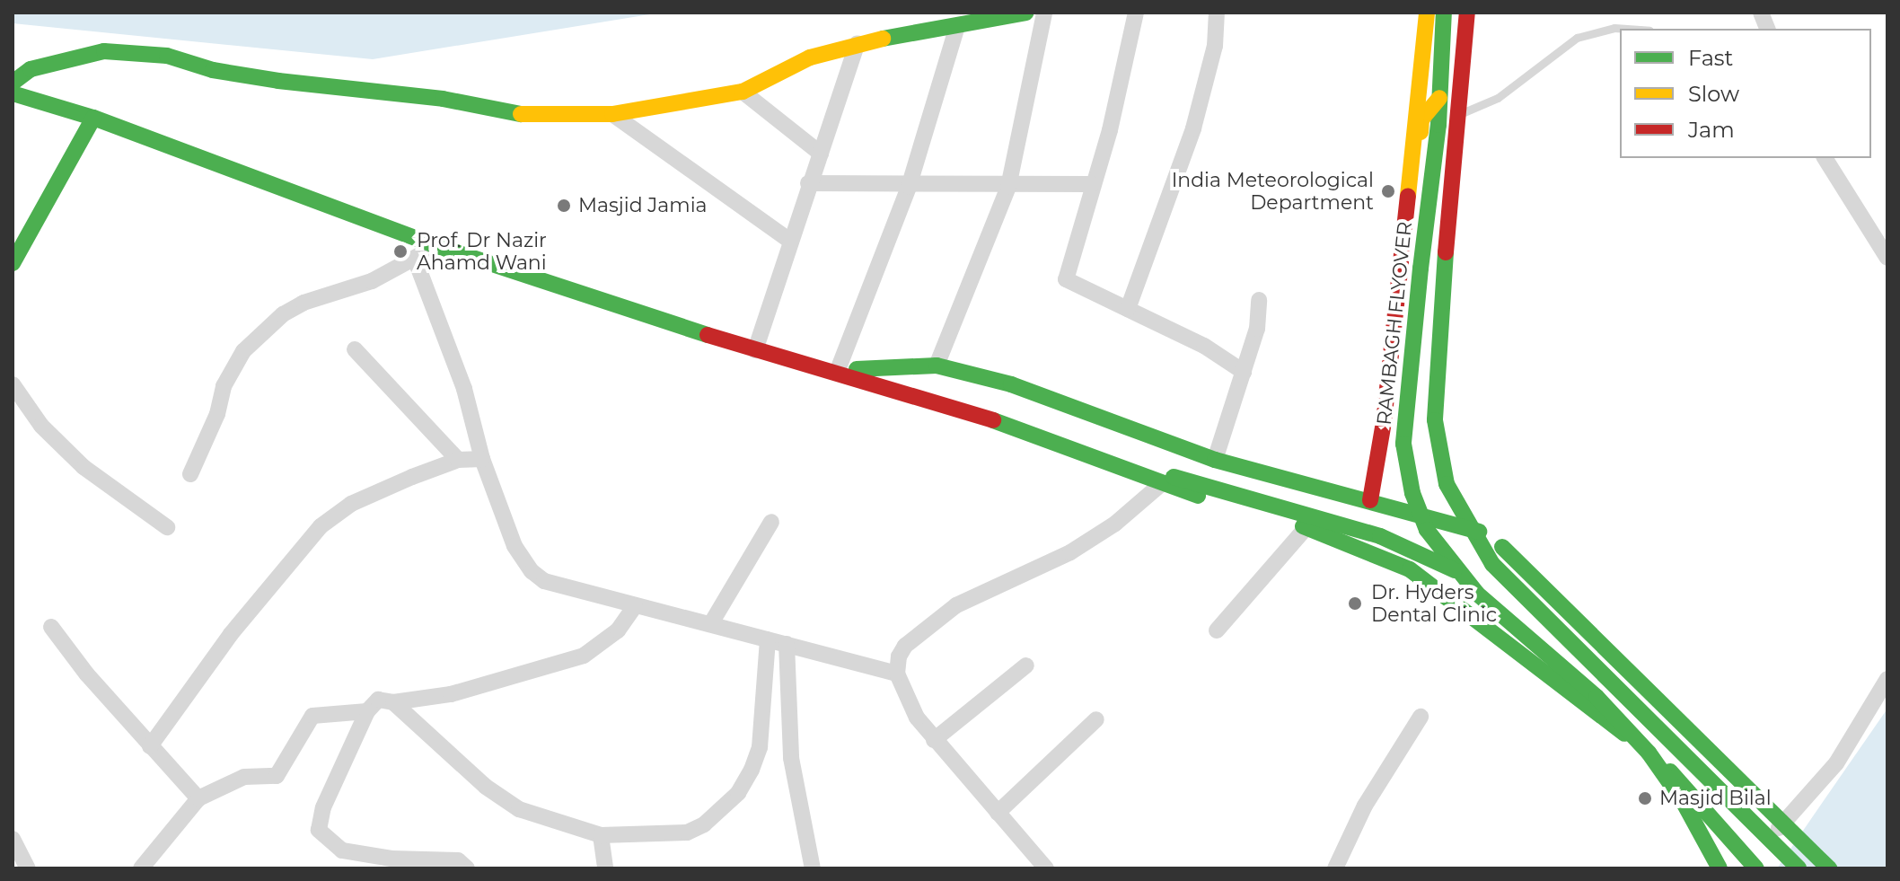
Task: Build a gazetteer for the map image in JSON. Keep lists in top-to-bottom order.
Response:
{
  "streets": {
    "main road": ["RAMBAGH FLYOVER"]
  },
  "places": [
    "India Meteorological Department",
    "Masjid Jamia",
    "Prof. Dr Nazir Ahamd Wani",
    "Dr. Hyders Dental Clinic",
    "Masjid Bilal"
  ],
  "legend": ["Fast", "Slow", "Jam"]
}
